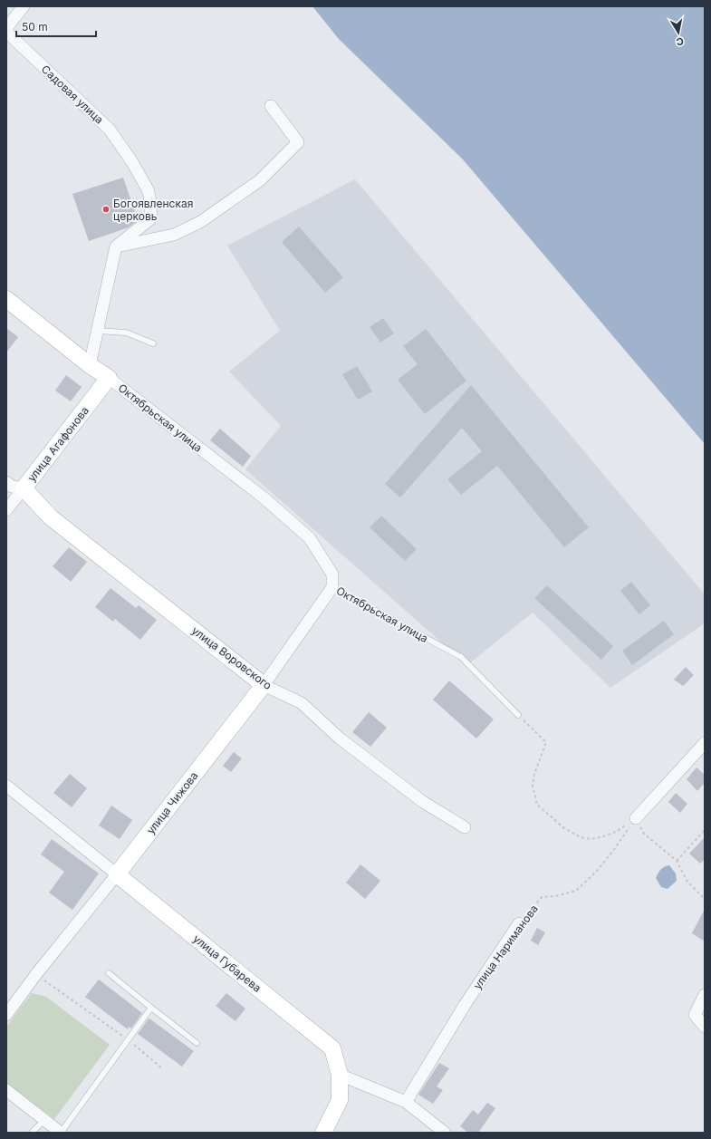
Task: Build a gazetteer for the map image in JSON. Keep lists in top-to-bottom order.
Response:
{
  "streets": {
    "street": [
      "Садовая улица",
      "Октябрьская улица",
      "улица Агафонова",
      "улица Воровского",
      "улица Чижова",
      "улица Нариманова",
      "улица Губарева"
    ]
  },
  "crossings": [
    ["Октябрьская улица", "улица Агафонова"],
    ["Октябрьская улица", "улица Чижова"],
    ["улица Агафонова", "улица Воровского"],
    ["улица Воровского", "улица Чижова"],
    ["улица Чижова", "улица Губарева"]
  ],
  "places": ["Богоявленская церковь"],
  "scale_bar": "50 m",
  "north": "bottom"
}
